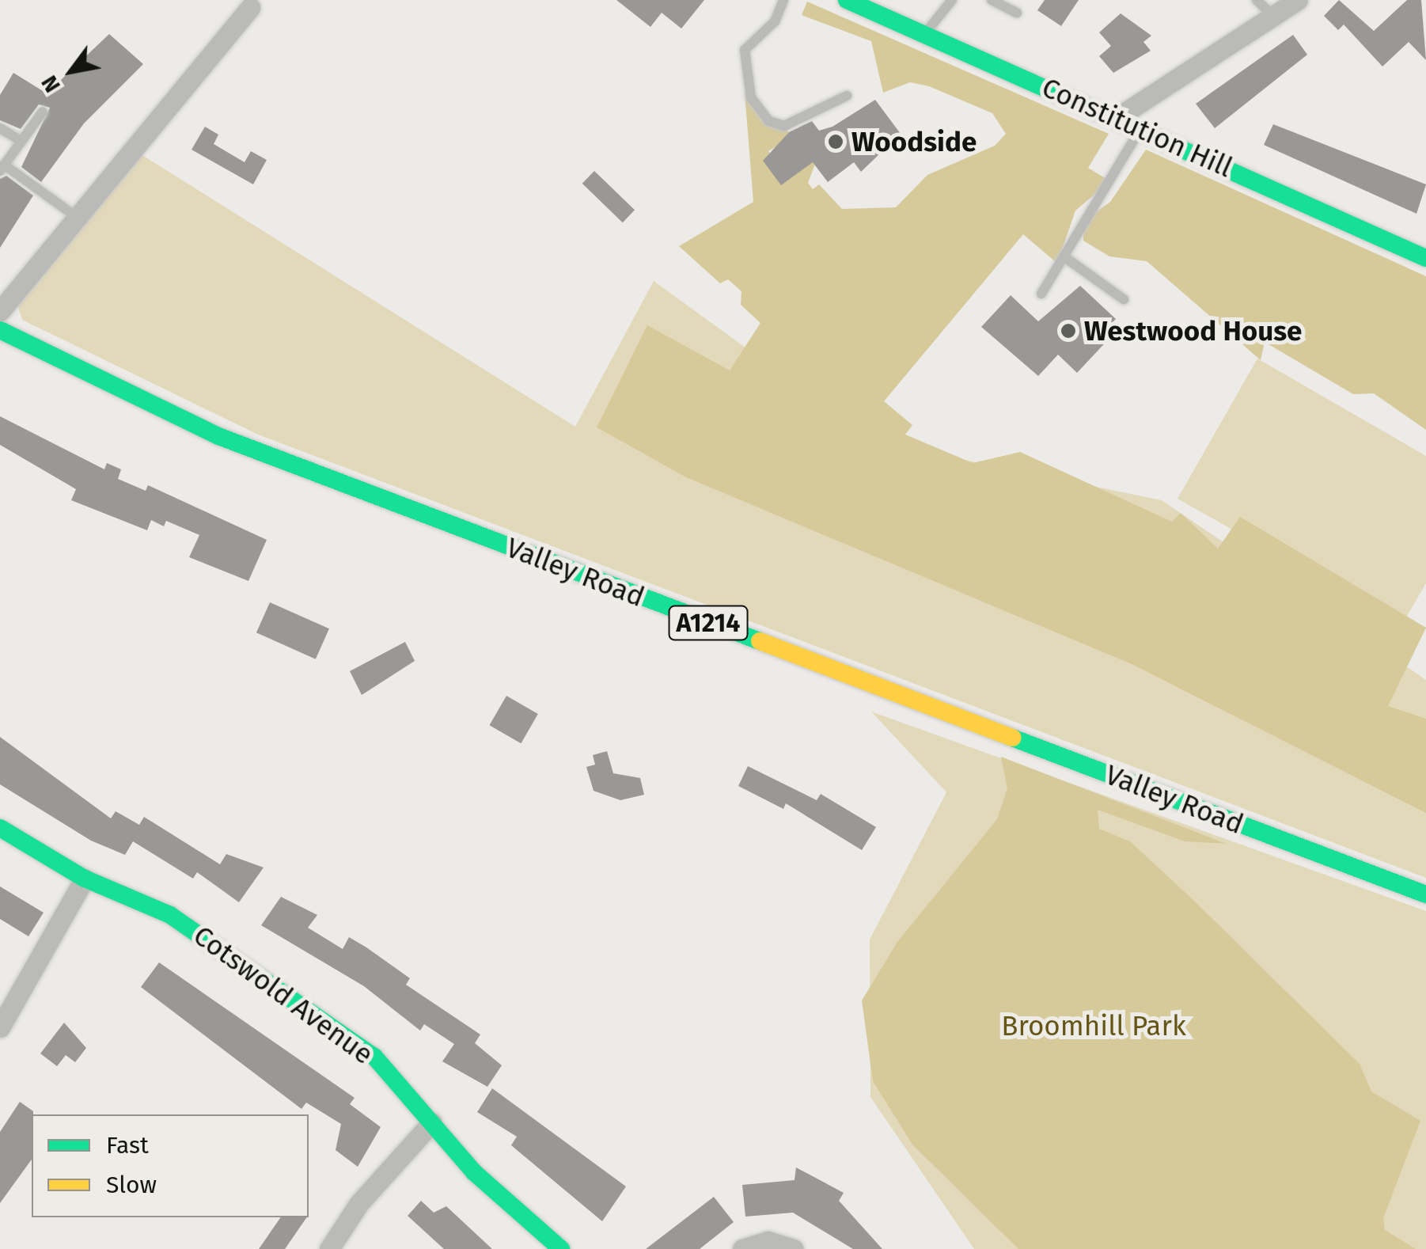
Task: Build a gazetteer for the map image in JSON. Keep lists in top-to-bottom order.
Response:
{
  "streets": {
    "main road": [
      "Constitution Hill",
      "Valley Road",
      "A1214",
      "Cotswold Avenue"
    ]
  },
  "parks": ["Broomhill Park"],
  "places": ["Woodside", "Westwood House"],
  "legend": ["Fast", "Slow"],
  "north": "bottom left"
}
